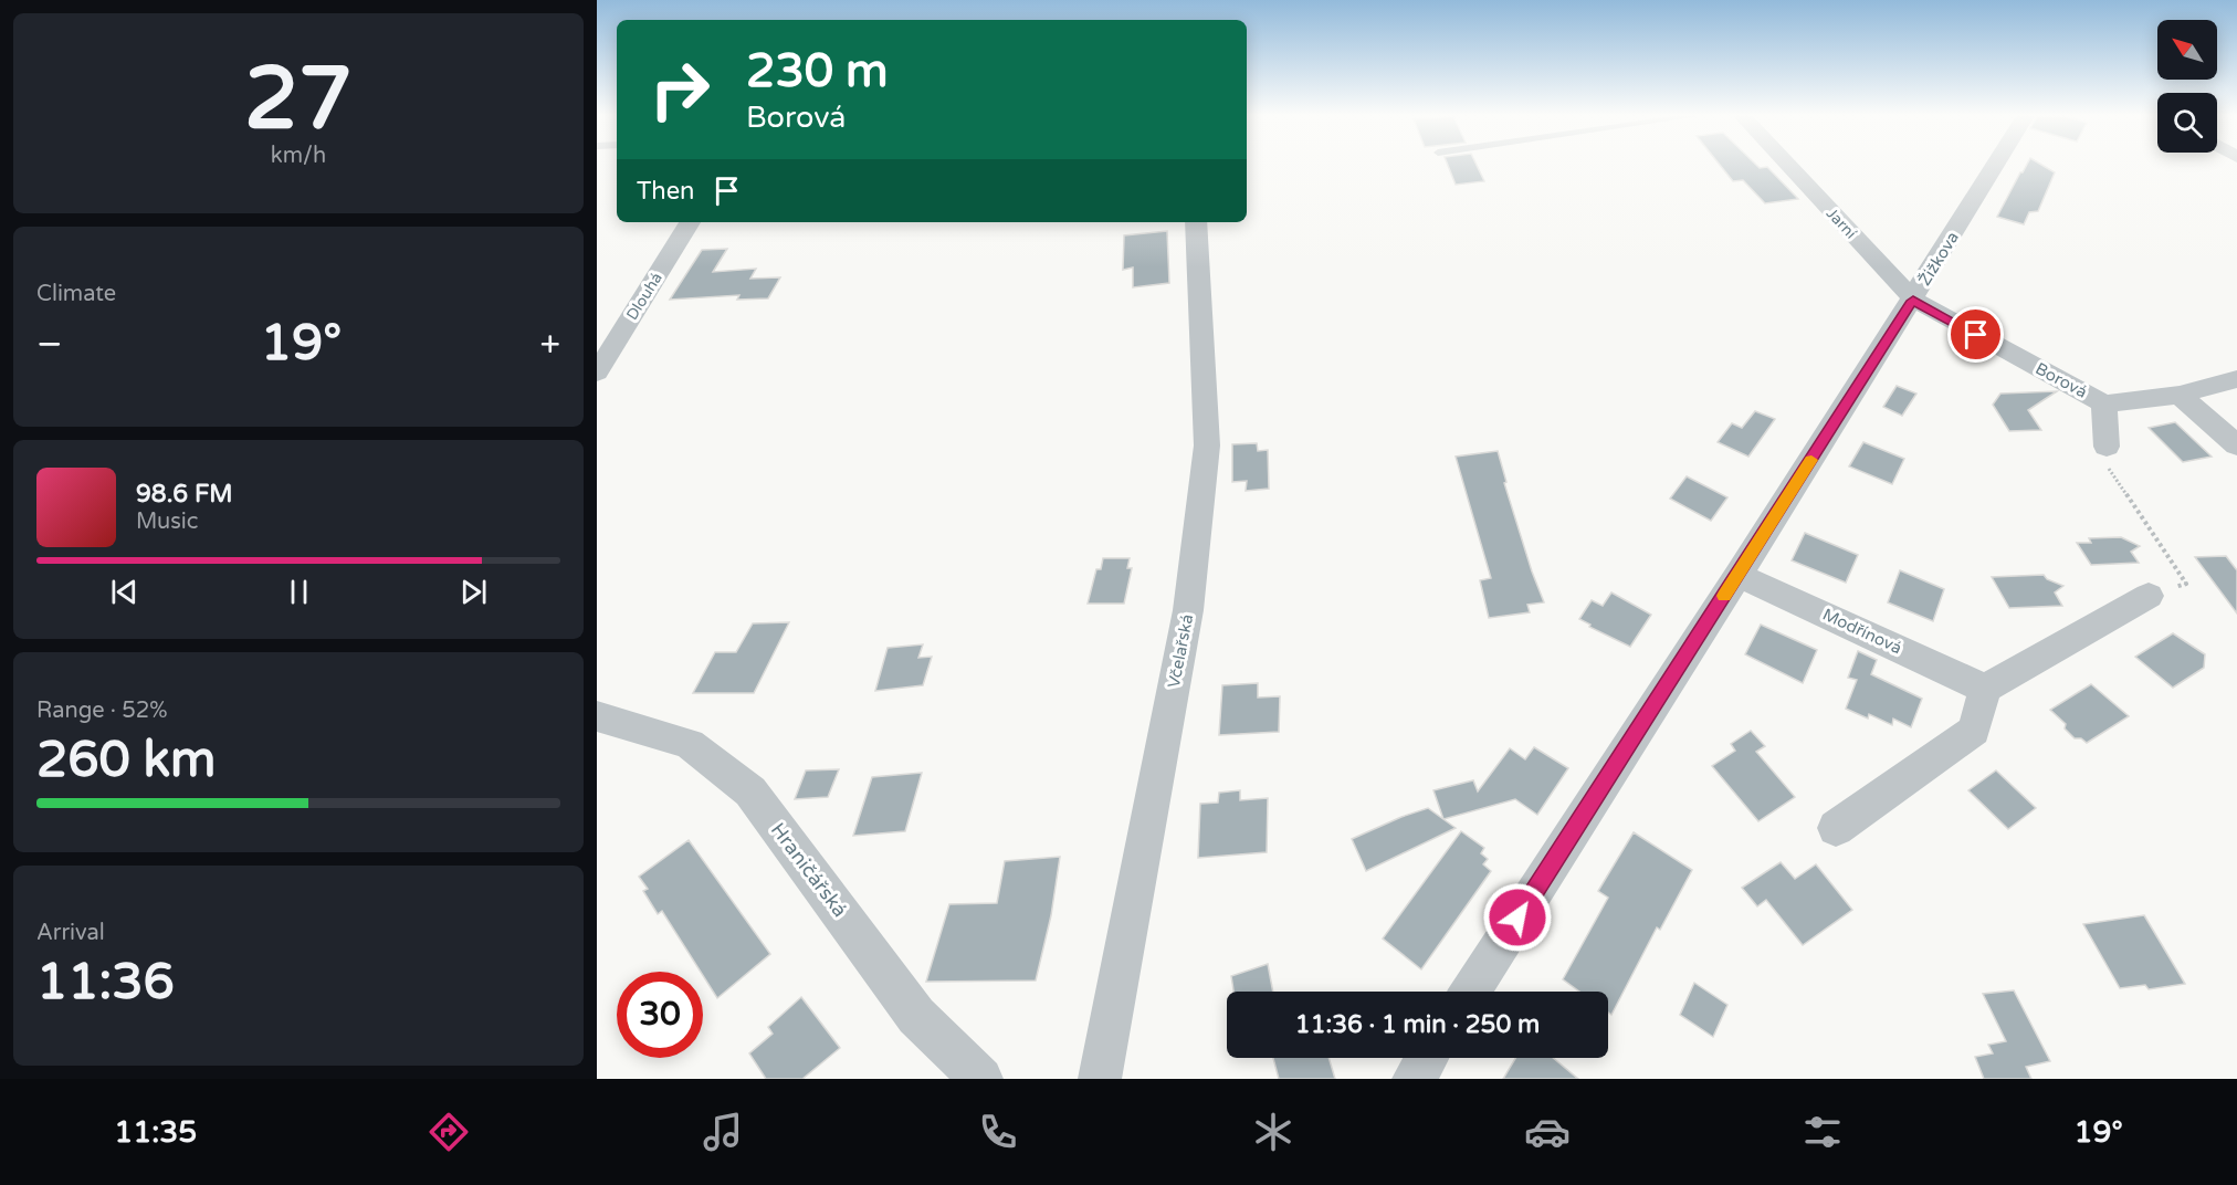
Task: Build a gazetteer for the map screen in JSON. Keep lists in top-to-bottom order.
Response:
{
  "streets": {
    "street": [
      "Jarní",
      "Žižkova",
      "Dlouhá",
      "Borová",
      "Modřínová",
      "Včelařská",
      "Hraničářská"
    ]
  },
  "crossings": [
    ["Jarní", "Žižkova"],
    ["Jarní", "Borová"],
    ["Žižkova", "Borová"],
    ["Žižkova", "Modřínová"]
  ],
  "north": "top left",
  "page": {
    "tile": [
      ["27", "km/h"],
      "Climate",
      ["Range · 52%", "260 km"],
      ["Arrival", "11:36"]
    ],
    "turn": ["230 m", "Borová"],
    "then": "Then",
    "heat": ["−", "19°", "+"],
    "song": ["98.6 FM", "Music"],
    "limit": "30",
    "trip": "11:36 · 1 min · 250 m",
    "tabs": ["11:35", "19°"]
  }
}
